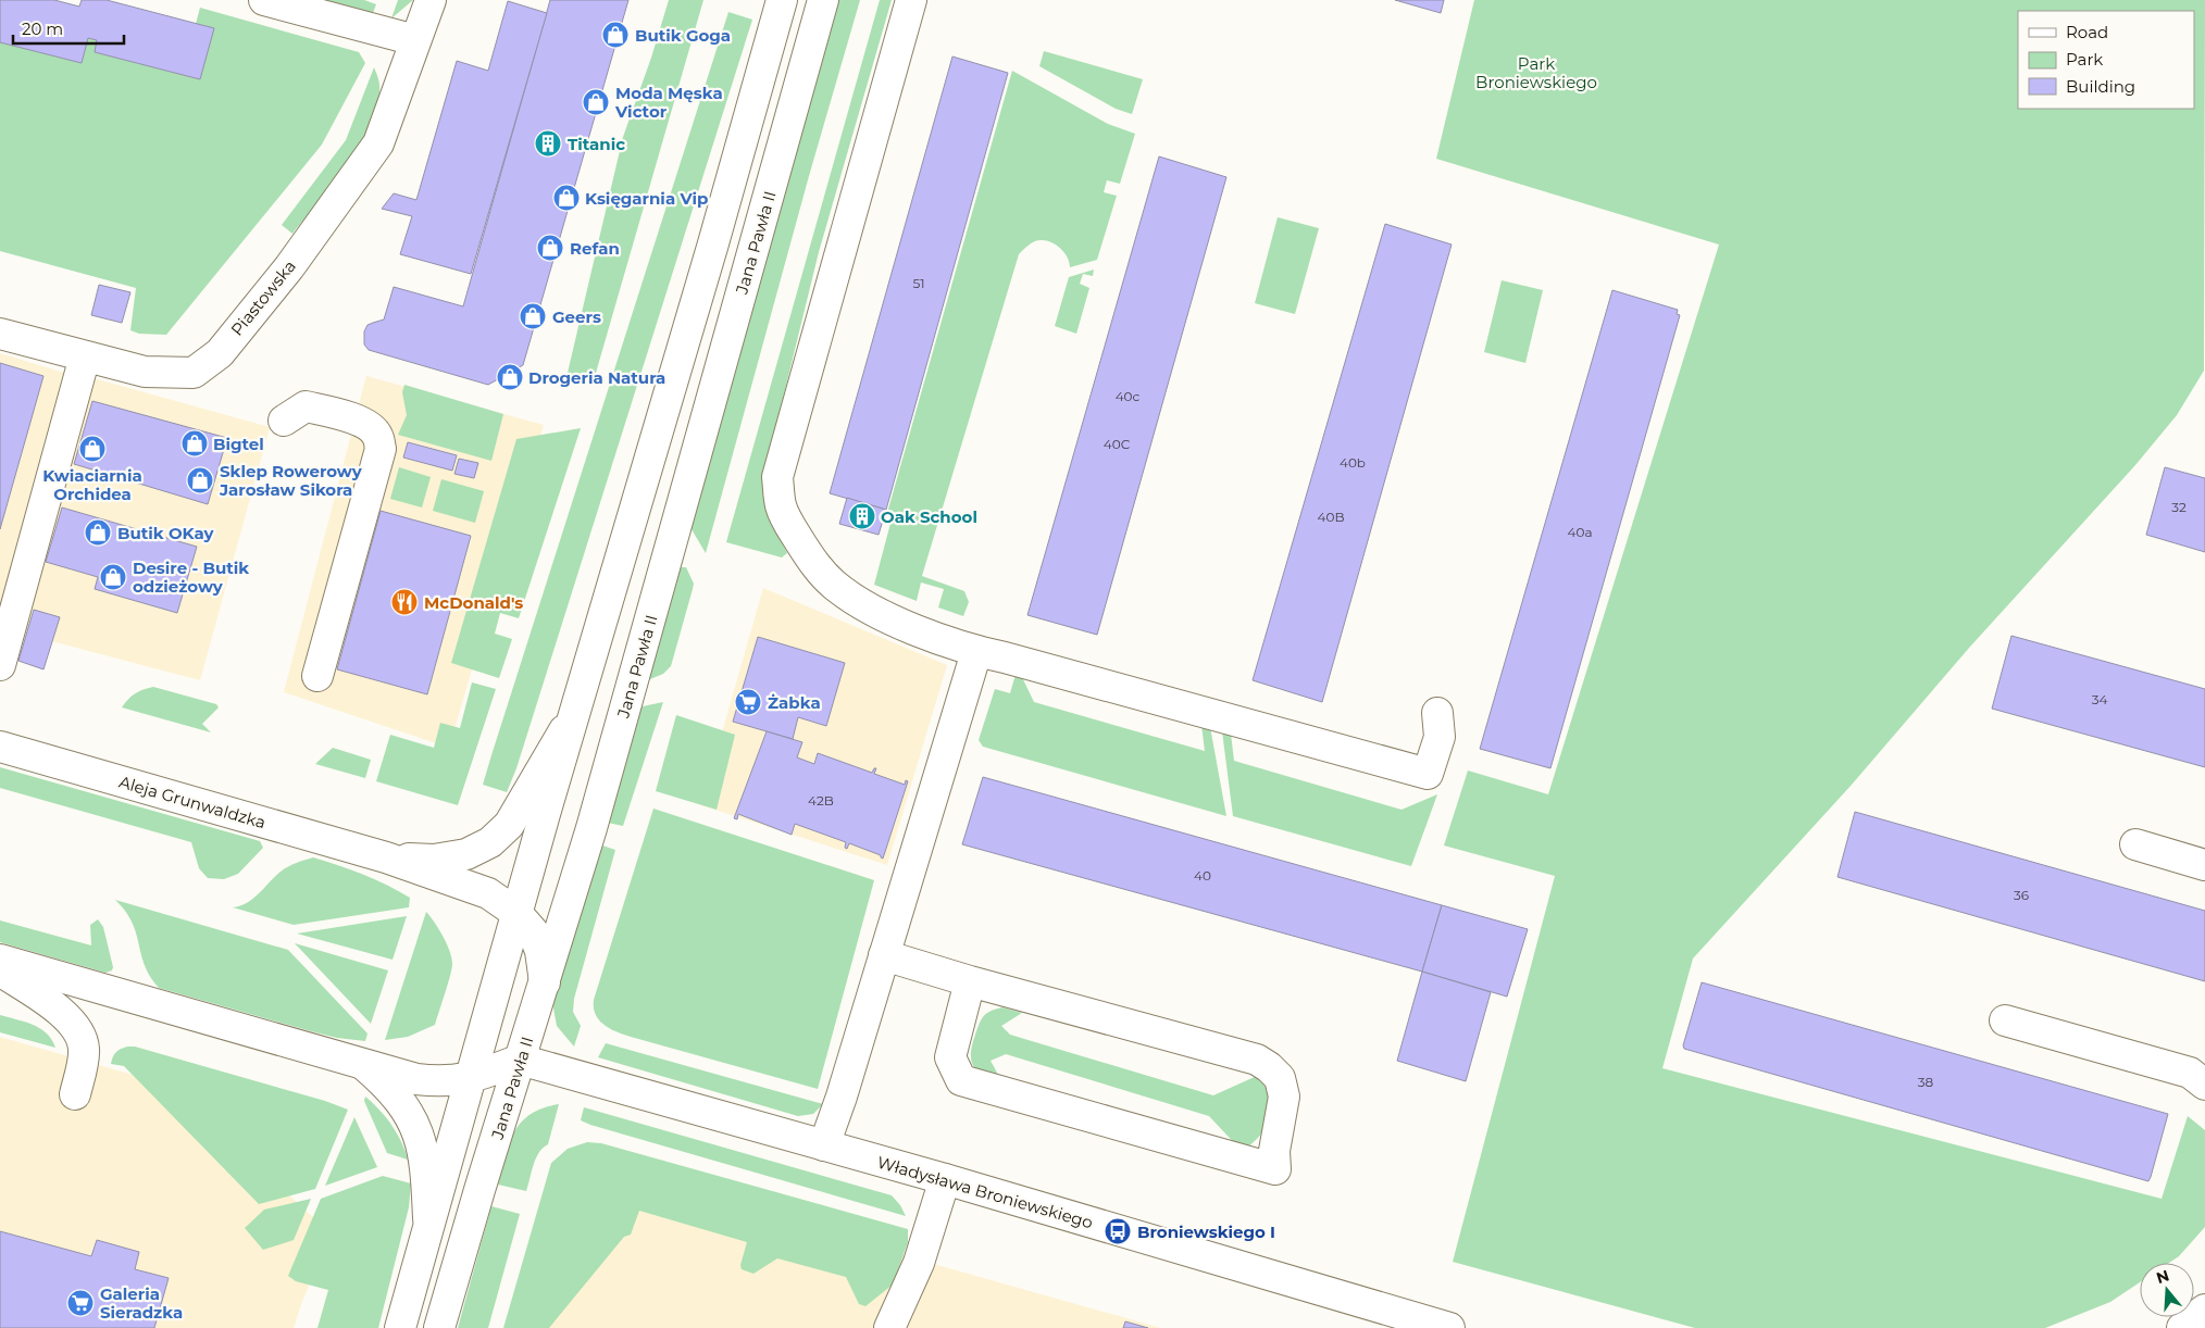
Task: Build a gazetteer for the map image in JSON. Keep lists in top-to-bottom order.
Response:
{
  "streets": {
    "street": [
      "Jana Pawła II",
      "Piastowska",
      "Aleja Grunwaldzka",
      "Władysława Broniewskiego"
    ]
  },
  "crossings": [
    ["Jana Pawła II", "Aleja Grunwaldzka"],
    ["Jana Pawła II", "Władysława Broniewskiego"]
  ],
  "parks": ["Park Broniewskiego"],
  "places": {
    "shop": [
      "Butik Goga",
      "Moda Męska Victor",
      "Księgarnia Vip",
      "Refan",
      "Geers",
      "Drogeria Natura",
      "Bigtel",
      "Kwiaciarnia Orchidea",
      "Sklep Rowerowy Jarosław Sikora",
      "Butik OKay",
      "Desire - Butik odzieżowy"
    ],
    "building": ["Titanic", "Oak School"],
    "restaurant": ["McDonald's"],
    "supermarket": ["Żabka", "Galeria Sieradzka"],
    "bus stop": ["Broniewskiego I"]
  },
  "house_numbers": [
    "51",
    "40c",
    "40C",
    "40b",
    "32",
    "40B",
    "40a",
    "34",
    "42B",
    "40",
    "36",
    "38"
  ],
  "legend": ["Road", "Park", "Building"],
  "scale_bar": "20 m",
  "north": "top"
}
